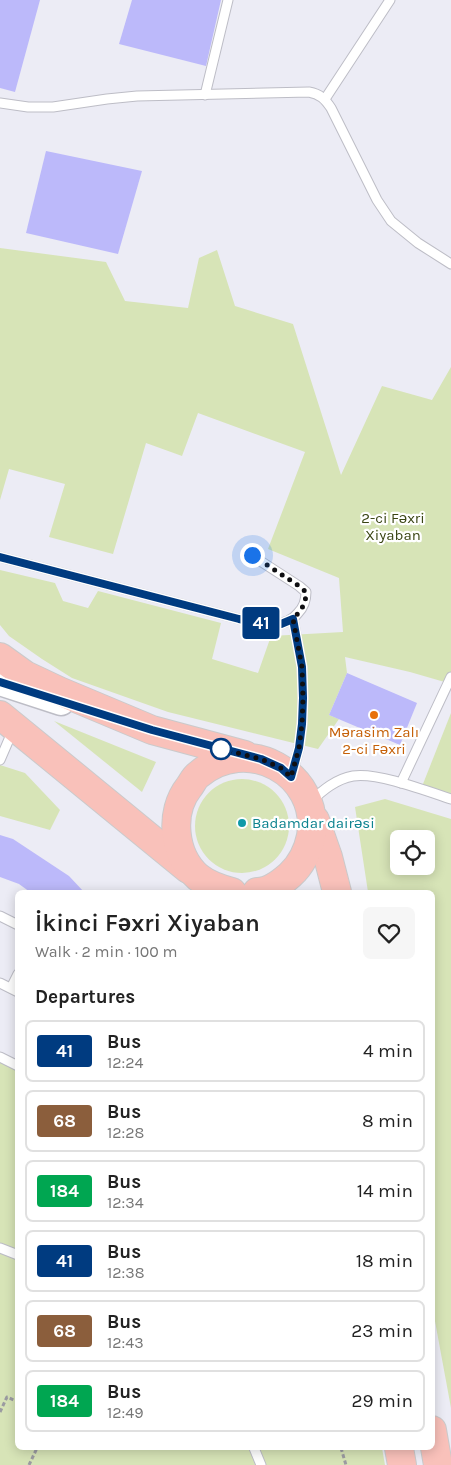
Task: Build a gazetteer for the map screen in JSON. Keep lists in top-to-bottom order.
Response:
{
  "parks": ["2-ci Fəxri Xiyaban"],
  "places": ["Mərasim Zalı 2-ci Fəxri", "Badamdar dairəsi"],
  "lines": ["bus line 41"],
  "page": {
    "on_map": "41",
    "heading": [
      ["İkinci Fəxri Xiyaban", "Walk · 2 min · 100 m"],
      "Departures"
    ],
    "list": [
      {
        "mark": "41",
        "name": "Bus",
        "note": "12:24",
        "value": "4 min"
      },
      {
        "mark": "68",
        "name": "Bus",
        "note": "12:28",
        "value": "8 min"
      },
      {
        "mark": "184",
        "name": "Bus",
        "note": "12:34",
        "value": "14 min"
      },
      {
        "mark": "41",
        "name": "Bus",
        "note": "12:38",
        "value": "18 min"
      },
      {
        "mark": "68",
        "name": "Bus",
        "note": "12:43",
        "value": "23 min"
      },
      {
        "mark": "184",
        "name": "Bus",
        "note": "12:49",
        "value": "29 min"
      }
    ]
  }
}
